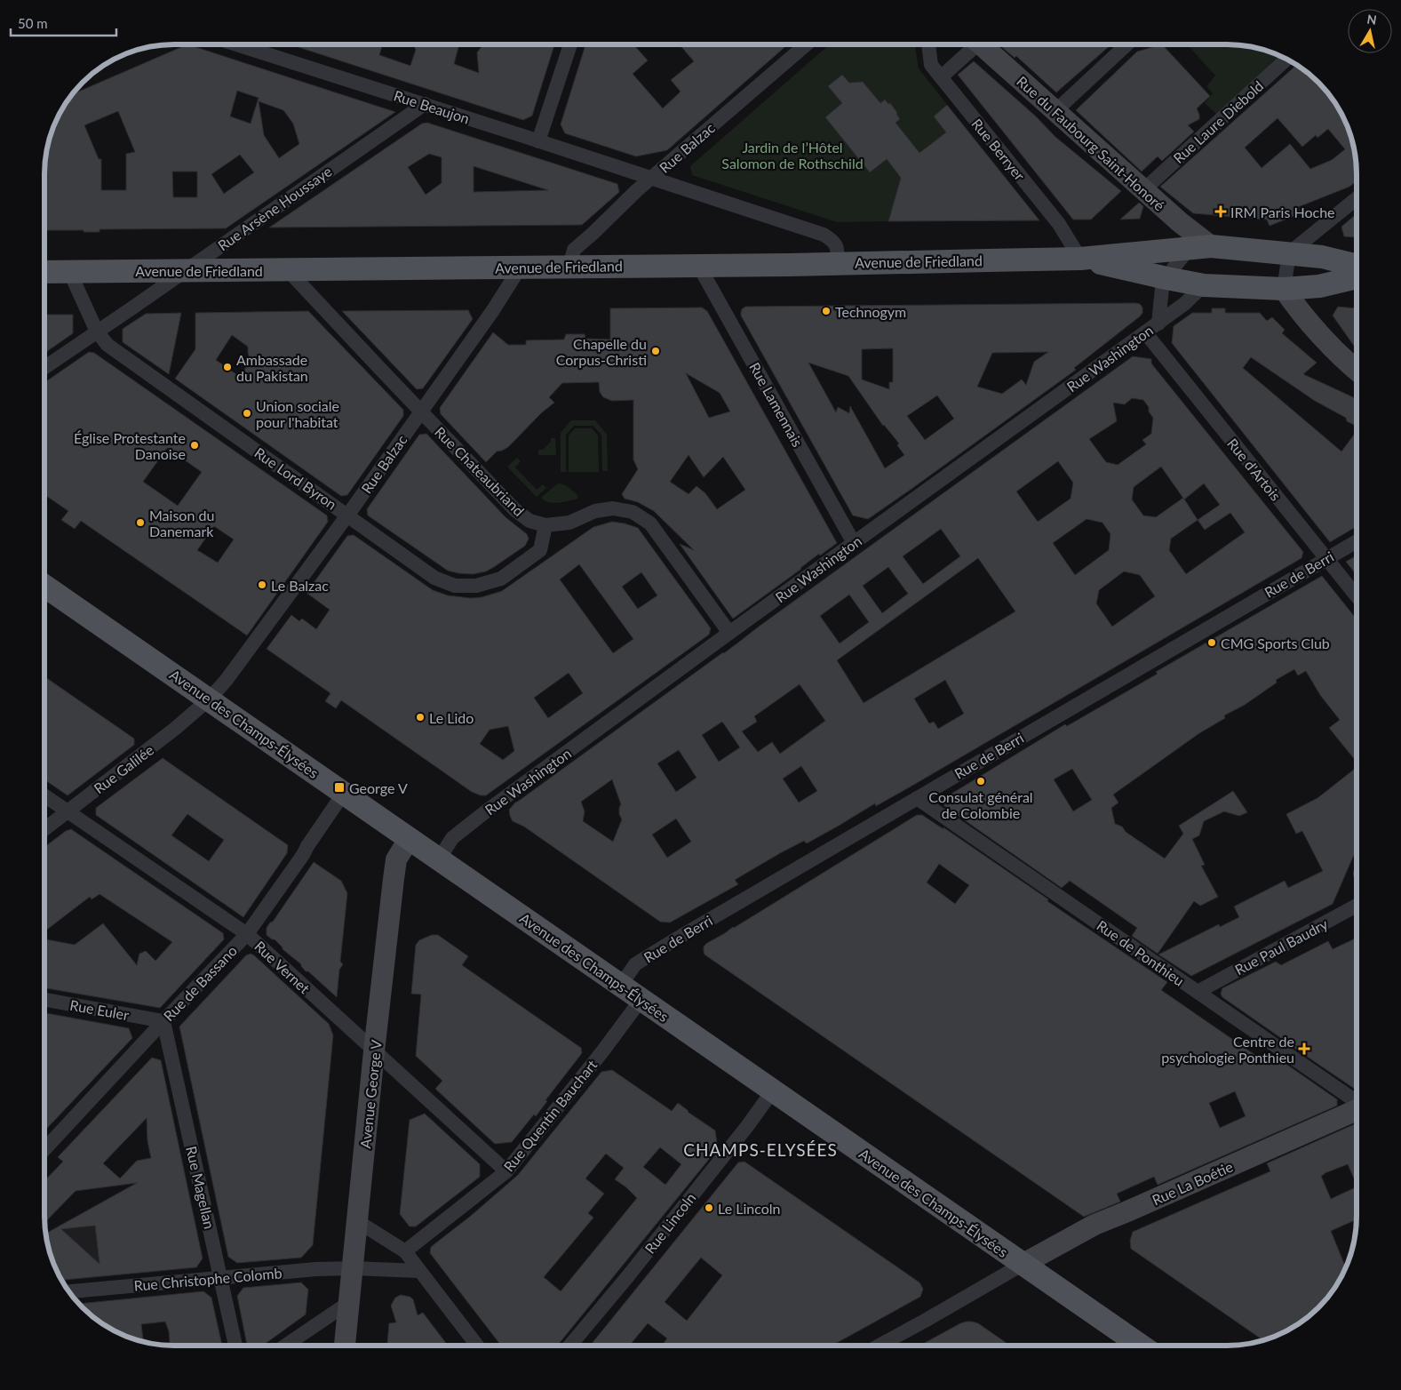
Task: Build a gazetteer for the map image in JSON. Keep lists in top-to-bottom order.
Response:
{
  "streets": {
    "main road": ["Avenue de Friedland", "Avenue des Champs-Élysées"],
    "street": [
      "Rue Beaujon",
      "Rue Laure Diebold",
      "Rue du Faubourg Saint-Honoré",
      "Rue Balzac",
      "Rue Berryer",
      "Rue Arsène Houssaye",
      "Rue Washington",
      "Rue Lamennais",
      "Rue d'Artois",
      "Rue Chateaubriand",
      "Rue Lord Byron",
      "Rue de Berri",
      "Rue Galilée",
      "Rue Paul Baudry",
      "Rue de Ponthieu",
      "Rue Vernet",
      "Rue de Bassano",
      "Rue Euler",
      "Avenue George V",
      "Rue Quentin Bauchart",
      "Rue La Boétie",
      "Rue Magellan",
      "Rue Lincoln",
      "Rue Christophe Colomb"
    ]
  },
  "crossings": [
    ["Rue Beaujon", "Rue Balzac"],
    ["Rue Beaujon", "Rue Arsène Houssaye"],
    ["Rue Beaujon", "Avenue de Friedland"],
    ["Rue Laure Diebold", "Rue du Faubourg Saint-Honoré"],
    ["Rue du Faubourg Saint-Honoré", "Avenue de Friedland"],
    ["Rue Balzac", "Avenue de Friedland"],
    ["Rue Balzac", "Rue Chateaubriand"],
    ["Rue Balzac", "Rue Lord Byron"],
    ["Rue Balzac", "Avenue des Champs-Élysées"],
    ["Rue Balzac", "Rue Galilée"],
    ["Rue Berryer", "Avenue de Friedland"],
    ["Rue Arsène Houssaye", "Avenue de Friedland"],
    ["Rue Arsène Houssaye", "Rue Lord Byron"],
    ["Avenue de Friedland", "Rue Washington"],
    ["Avenue de Friedland", "Rue Lamennais"],
    ["Avenue de Friedland", "Rue Chateaubriand"],
    ["Avenue de Friedland", "Rue Lord Byron"],
    ["Rue Washington", "Rue Lamennais"],
    ["Rue Washington", "Rue d'Artois"],
    ["Rue Washington", "Rue Chateaubriand"],
    ["Rue Washington", "Avenue des Champs-Élysées"],
    ["Rue d'Artois", "Rue de Berri"],
    ["Rue Chateaubriand", "Rue Lord Byron"],
    ["Rue de Berri", "Avenue des Champs-Élysées"],
    ["Rue de Berri", "Rue de Ponthieu"],
    ["Avenue des Champs-Élysées", "Rue Galilée"],
    ["Avenue des Champs-Élysées", "Rue de Bassano"],
    ["Avenue des Champs-Élysées", "Avenue George V"],
    ["Avenue des Champs-Élysées", "Rue Quentin Bauchart"],
    ["Avenue des Champs-Élysées", "Rue La Boétie"],
    ["Avenue des Champs-Élysées", "Rue Lincoln"],
    ["Rue Galilée", "Rue Vernet"],
    ["Rue Paul Baudry", "Rue de Ponthieu"],
    ["Rue Vernet", "Rue de Bassano"],
    ["Rue Vernet", "Avenue George V"],
    ["Rue Vernet", "Rue Quentin Bauchart"],
    ["Rue de Bassano", "Rue Euler"],
    ["Rue de Bassano", "Rue Magellan"],
    ["Rue Euler", "Rue Magellan"],
    ["Avenue George V", "Rue Christophe Colomb"],
    ["Rue Magellan", "Rue Christophe Colomb"]
  ],
  "districts": ["CHAMPS-ELYSÉES"],
  "parks": ["Jardin de l’Hôtel Salomon de Rothschild"],
  "places": {
    "health": ["IRM Paris Hoche", "Centre de psychologie Ponthieu"],
    "other": [
      "Technogym",
      "Chapelle du Corpus-Christi",
      "Ambassade du Pakistan",
      "Union sociale pour l'habitat",
      "Église Protestante Danoise",
      "Maison du Danemark",
      "Le Balzac",
      "CMG Sports Club",
      "Le Lido",
      "Consulat général de Colombie",
      "Le Lincoln"
    ],
    "transit": ["George V"]
  },
  "scale_bar": "50 m",
  "north": "top"
}
